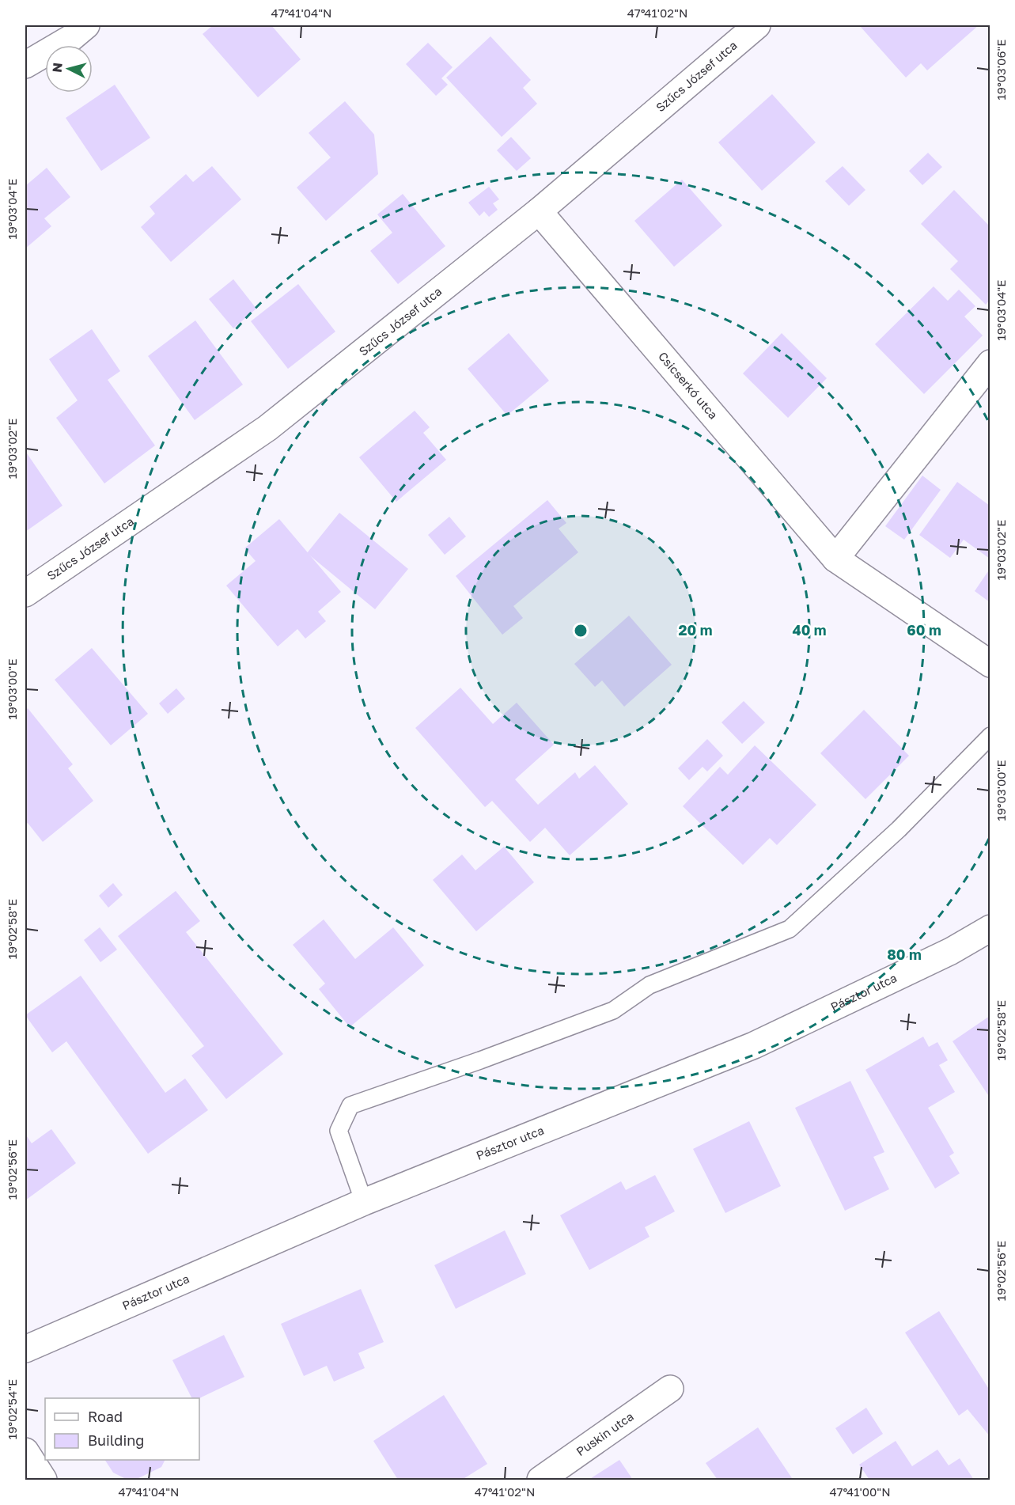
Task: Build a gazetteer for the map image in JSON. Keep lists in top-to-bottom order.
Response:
{
  "streets": {
    "street": [
      "Szűcs József utca",
      "Csicserkó utca",
      "Pásztor utca",
      "Puskin utca"
    ]
  },
  "crossings": [
    ["Szűcs József utca", "Csicserkó utca"]
  ],
  "legend": ["Road", "Building"],
  "north": "left",
  "coordinates": [
    "47°41'04\"N",
    "47°41'02\"N",
    "19°03'06\"E",
    "19°03'04\"E",
    "19°03'02\"E",
    "19°03'00\"E",
    "19°02'58\"E",
    "19°02'56\"E",
    "19°02'54\"E",
    "47°41'00\"N"
  ],
  "rings": [
    "20 m",
    "40 m",
    "60 m",
    "80 m"
  ]
}
